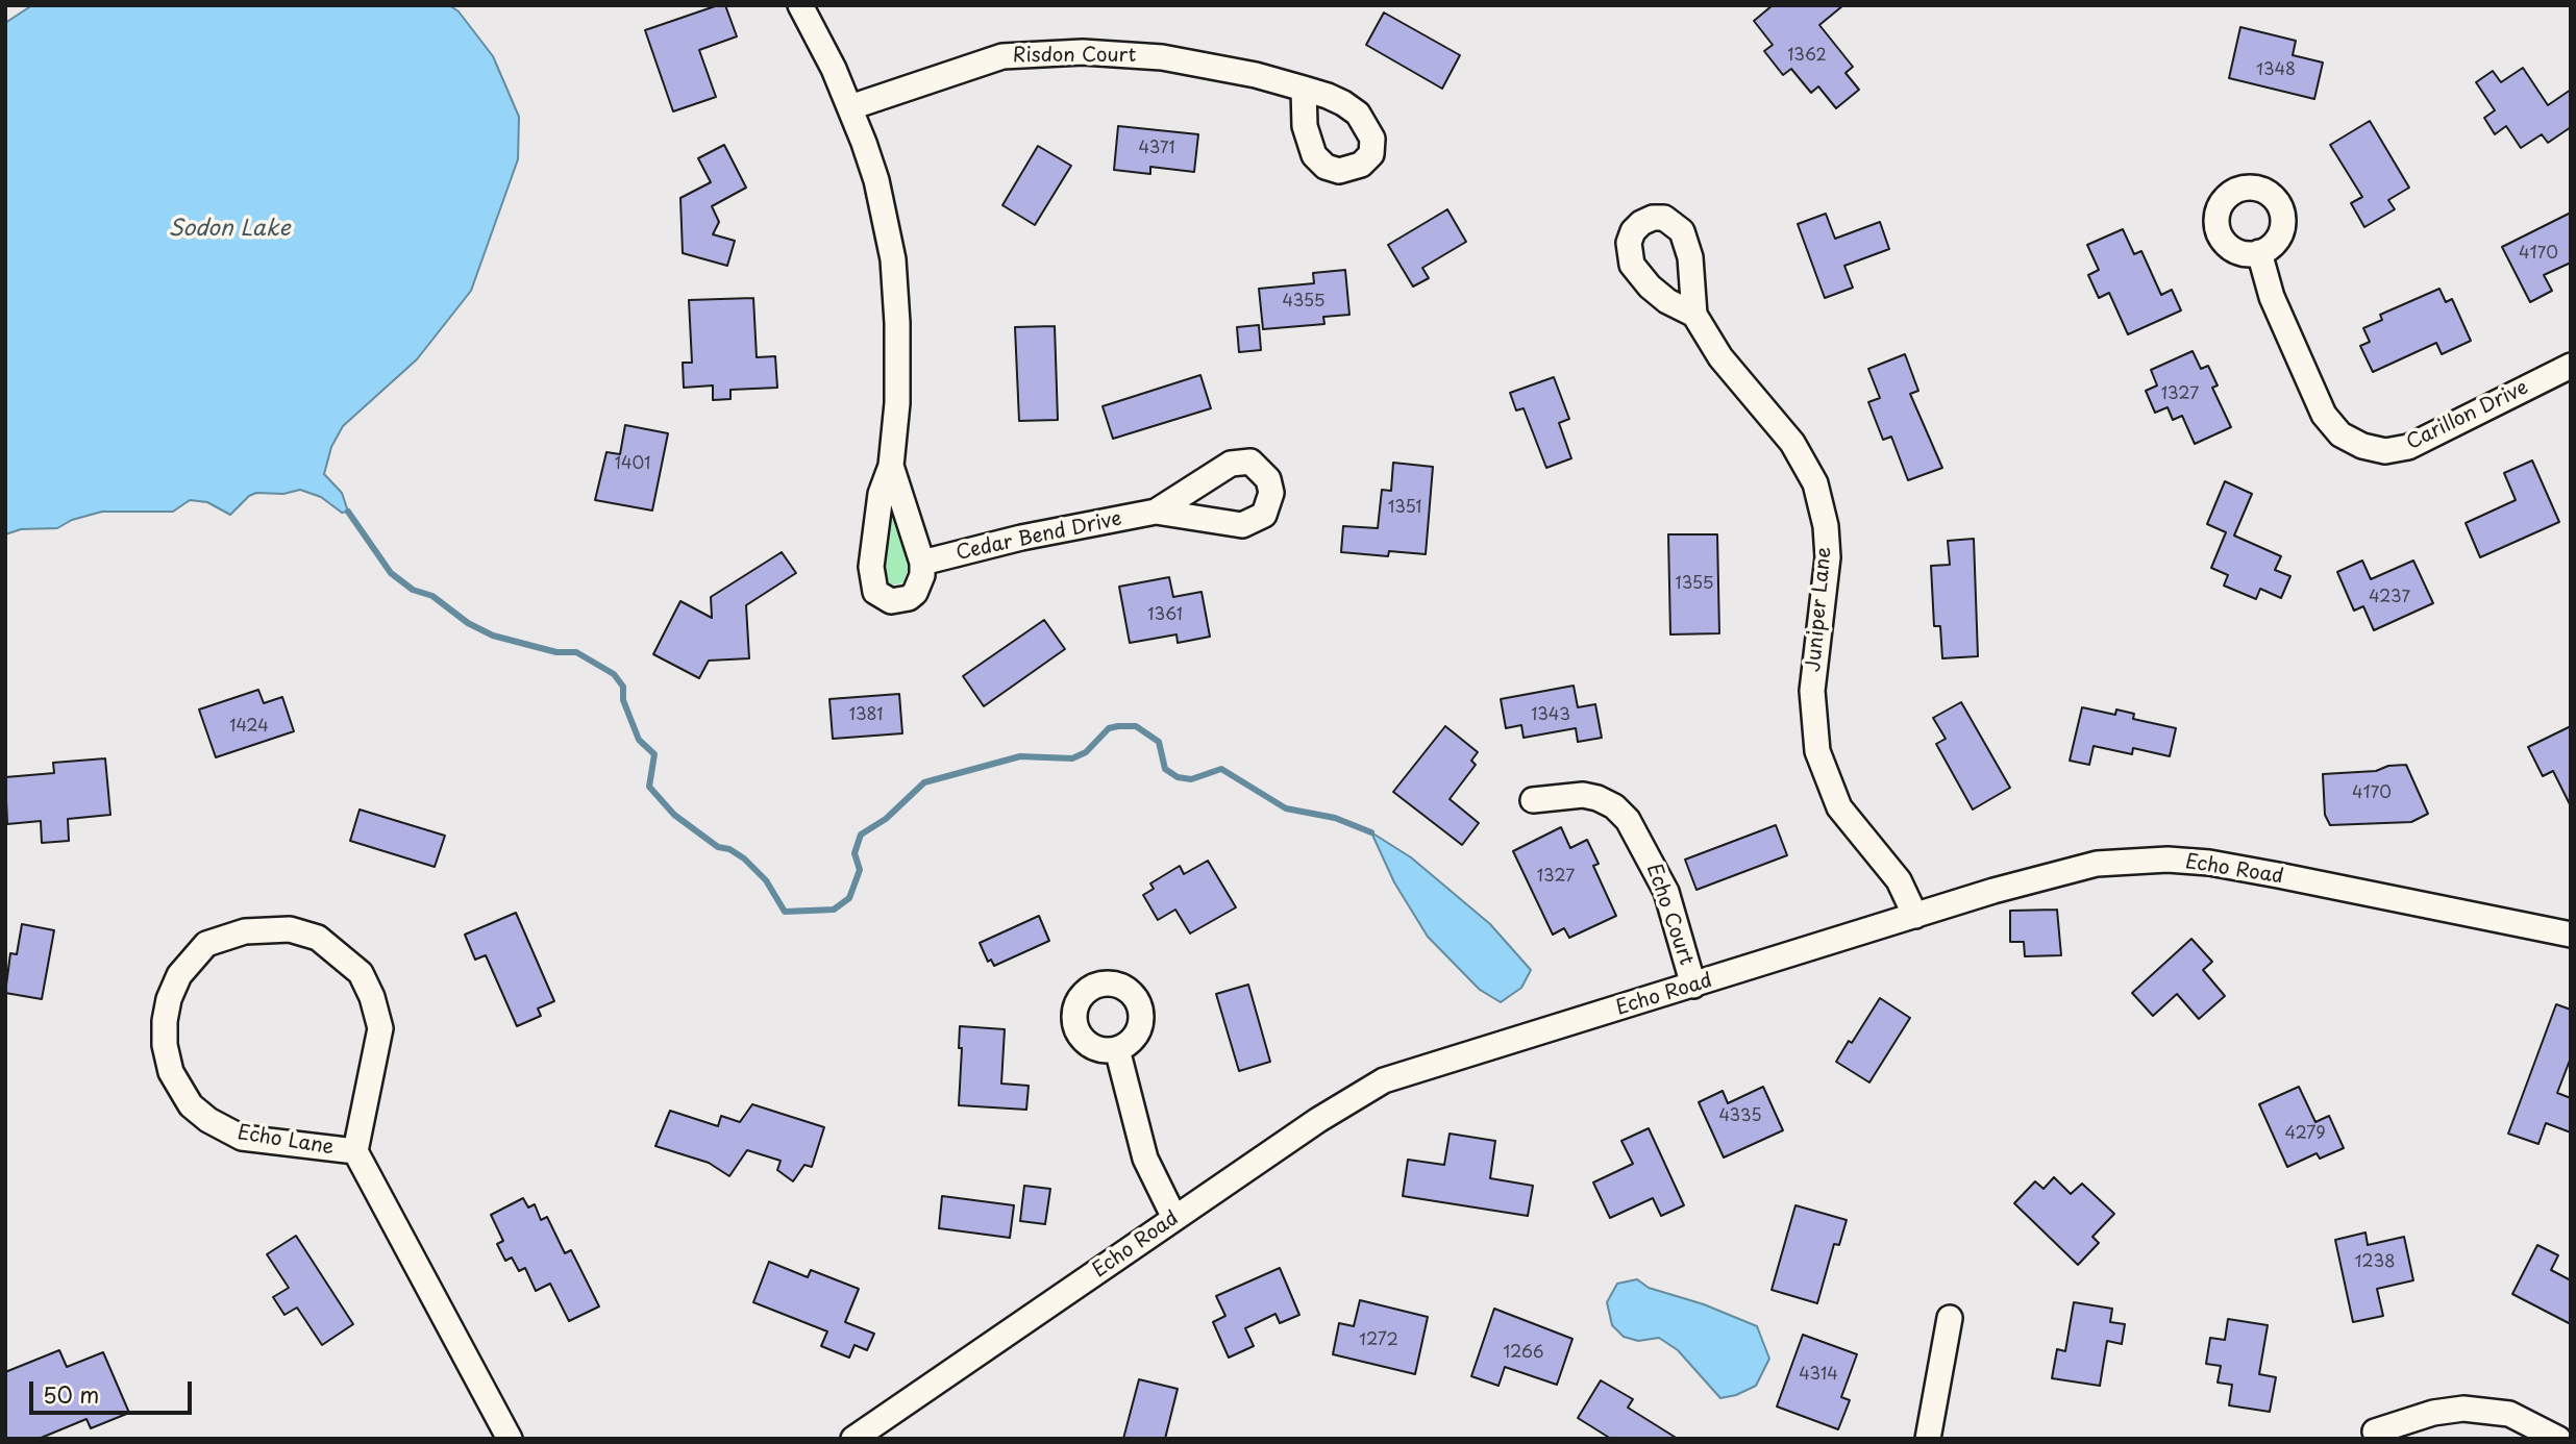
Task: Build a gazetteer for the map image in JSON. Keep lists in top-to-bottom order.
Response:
{
  "streets": {
    "street": [
      "Risdon Court",
      "Carillon Drive",
      "Cedar Bend Drive",
      "Juniper Lane",
      "Echo Road",
      "Echo Court",
      "Echo Lane"
    ]
  },
  "crossings": [
    ["Juniper Lane", "Echo Road"],
    ["Echo Road", "Echo Court"]
  ],
  "water": ["Sodon Lake"],
  "house_numbers": [
    "1362",
    "1348",
    "4371",
    "4170",
    "4355",
    "1327",
    "1401",
    "1351",
    "1355",
    "4237",
    "1361",
    "1381",
    "1343",
    "1424",
    "4170",
    "1327",
    "4335",
    "4279",
    "1238",
    "1272",
    "1266",
    "4314"
  ],
  "scale_bar": "50 m"
}
